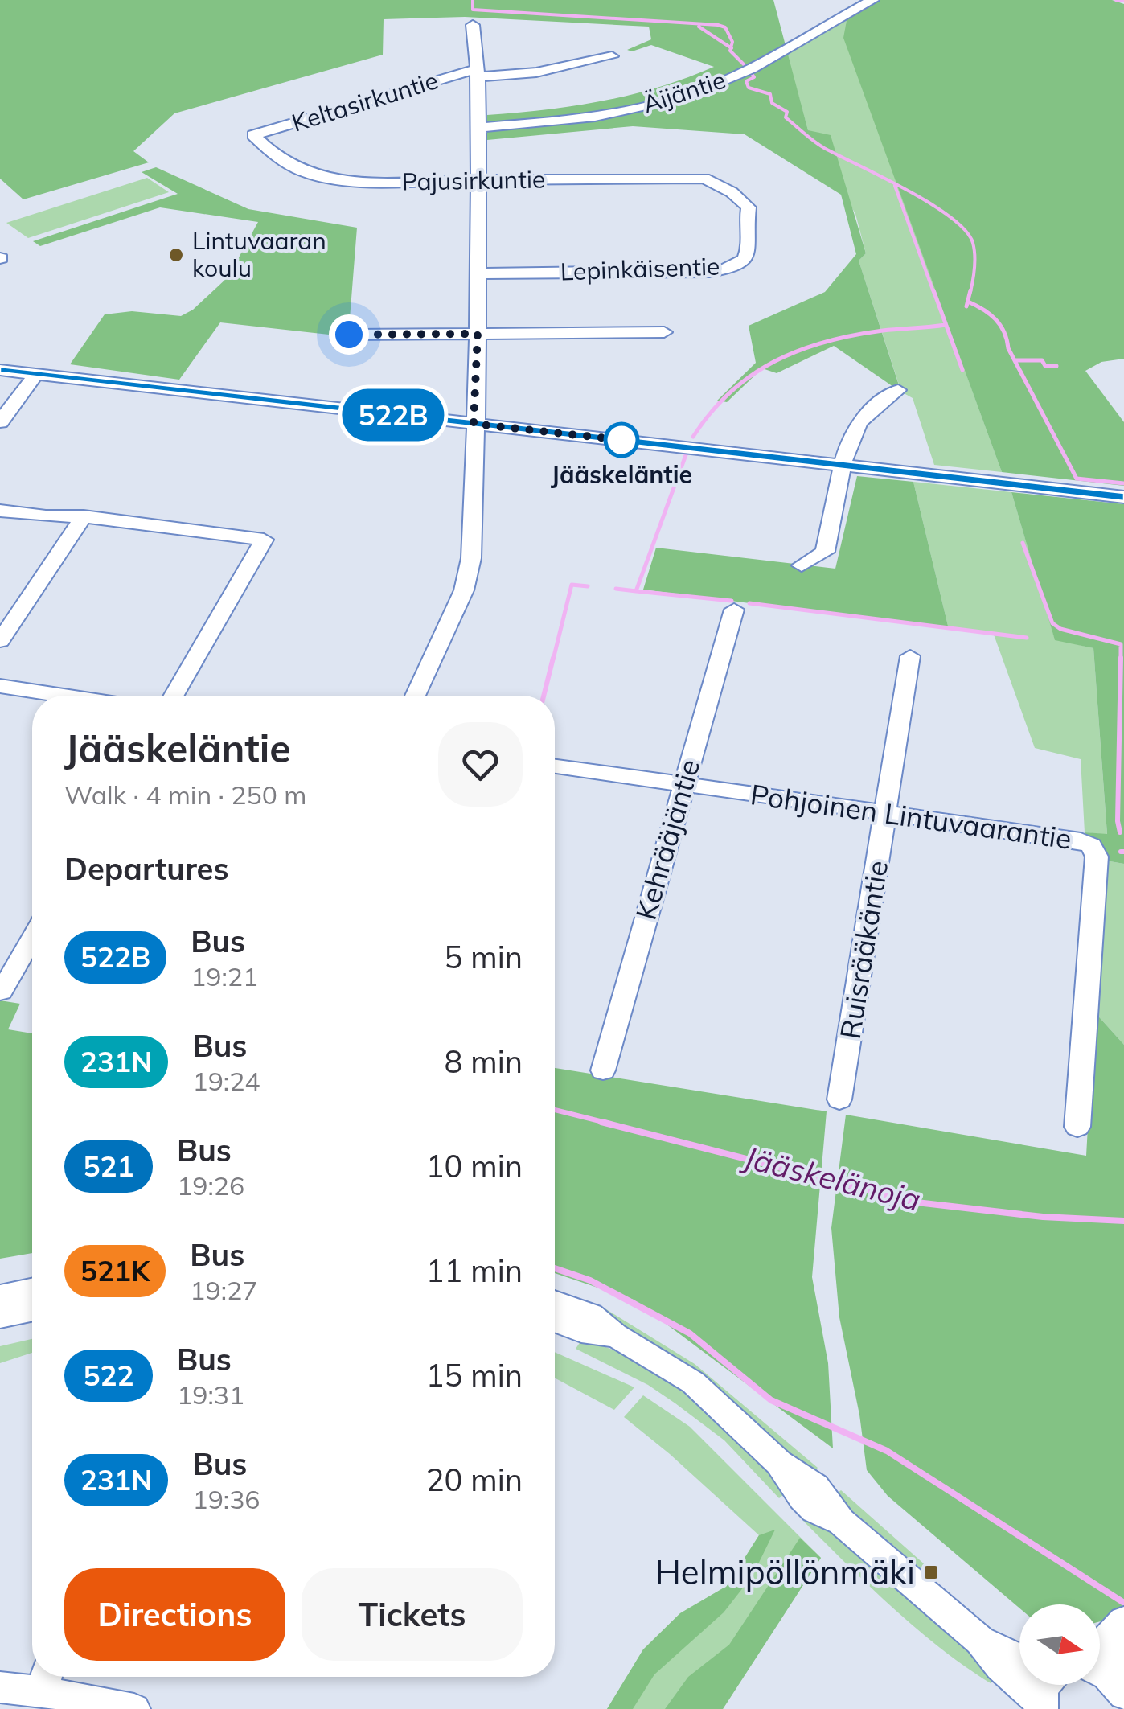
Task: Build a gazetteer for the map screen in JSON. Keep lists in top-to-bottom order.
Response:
{
  "streets": {
    "street": [
      "Äijäntie",
      "Keltasirkuntie",
      "Pajusirkuntie",
      "Lepinkäisentie",
      "Pohjoinen Lintuvaarantie",
      "Kehrääjäntie",
      "Ruisrääkäntie"
    ]
  },
  "crossings": [
    ["Keltasirkuntie", "Pajusirkuntie"],
    ["Pajusirkuntie", "Lepinkäisentie"],
    ["Pohjoinen Lintuvaarantie", "Kehrääjäntie"],
    ["Pohjoinen Lintuvaarantie", "Ruisrääkäntie"]
  ],
  "water": ["Jääskelänoja"],
  "places": {
    "other": ["Lintuvaaran koulu", "Jääskeläntie"],
    "transit": ["Helmipöllönmäki"]
  },
  "lines": ["bus line 522B"],
  "north": "right",
  "page": {
    "on_map": "522B",
    "heading": [
      ["Jääskeläntie", "Walk · 4 min · 250 m"],
      "Departures"
    ],
    "list": [
      {
        "mark": "522B",
        "name": "Bus",
        "note": "19:21",
        "value": "5 min"
      },
      {
        "mark": "231N",
        "name": "Bus",
        "note": "19:24",
        "value": "8 min"
      },
      {
        "mark": "521",
        "name": "Bus",
        "note": "19:26",
        "value": "10 min"
      },
      {
        "mark": "521K",
        "name": "Bus",
        "note": "19:27",
        "value": "11 min"
      },
      {
        "mark": "522",
        "name": "Bus",
        "note": "19:31",
        "value": "15 min"
      },
      {
        "mark": "231N",
        "name": "Bus",
        "note": "19:36",
        "value": "20 min"
      }
    ],
    "buttons": ["Directions", "Tickets"]
  }
}
